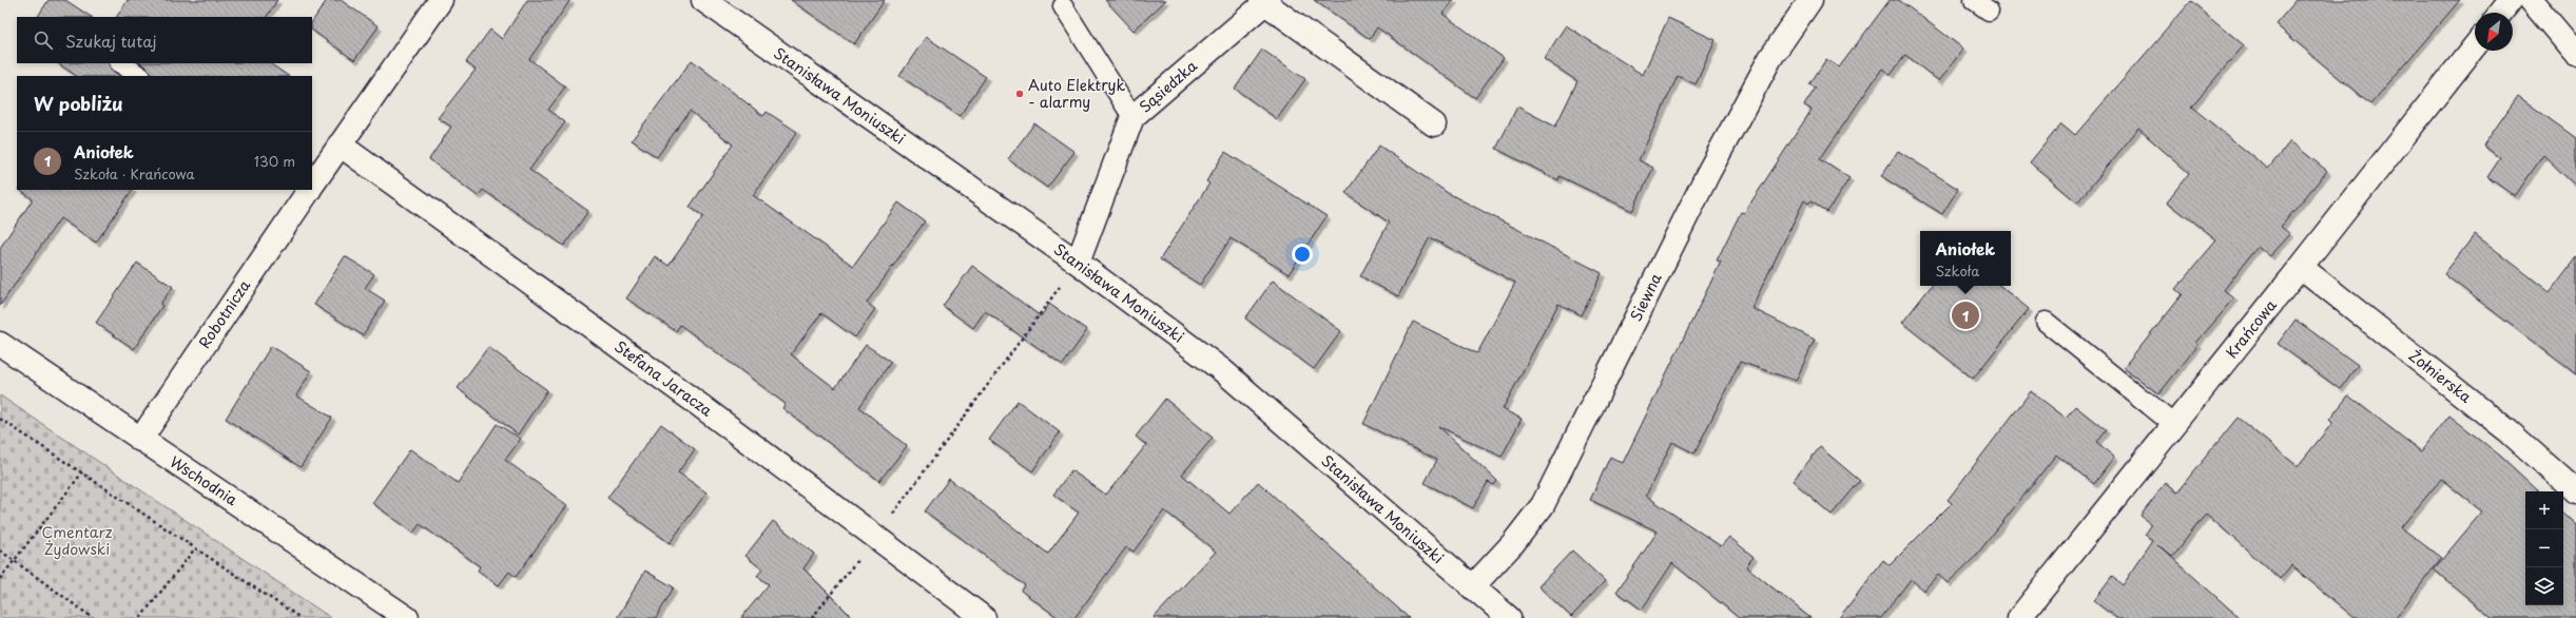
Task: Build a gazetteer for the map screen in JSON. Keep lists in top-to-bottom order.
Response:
{
  "streets": {
    "street": [
      "Sąsiedzka",
      "Stanisława Moniuszki",
      "Siewna",
      "Robotnicza",
      "Krańcowa",
      "Żołnierska",
      "Stefana Jaracza",
      "Wschodnia"
    ]
  },
  "crossings": [
    ["Sąsiedzka", "Stanisława Moniuszki"],
    ["Stanisława Moniuszki", "Siewna"],
    ["Robotnicza", "Stefana Jaracza"],
    ["Robotnicza", "Wschodnia"],
    ["Krańcowa", "Żołnierska"]
  ],
  "parks": ["Cmentarz Żydowski"],
  "places": ["Auto Elektryk - alarmy"],
  "north": "bottom left",
  "page": {
    "search": "Szukaj tutaj",
    "heading": "W pobliżu",
    "list": [
      {
        "mark": "1",
        "name": "Aniołek",
        "note": "Szkoła · Krańcowa",
        "value": "130 m"
      }
    ],
    "popup": ["Aniołek", "Szkoła"],
    "pins": "1",
    "map_buttons": ["+", "−"]
  }
}
